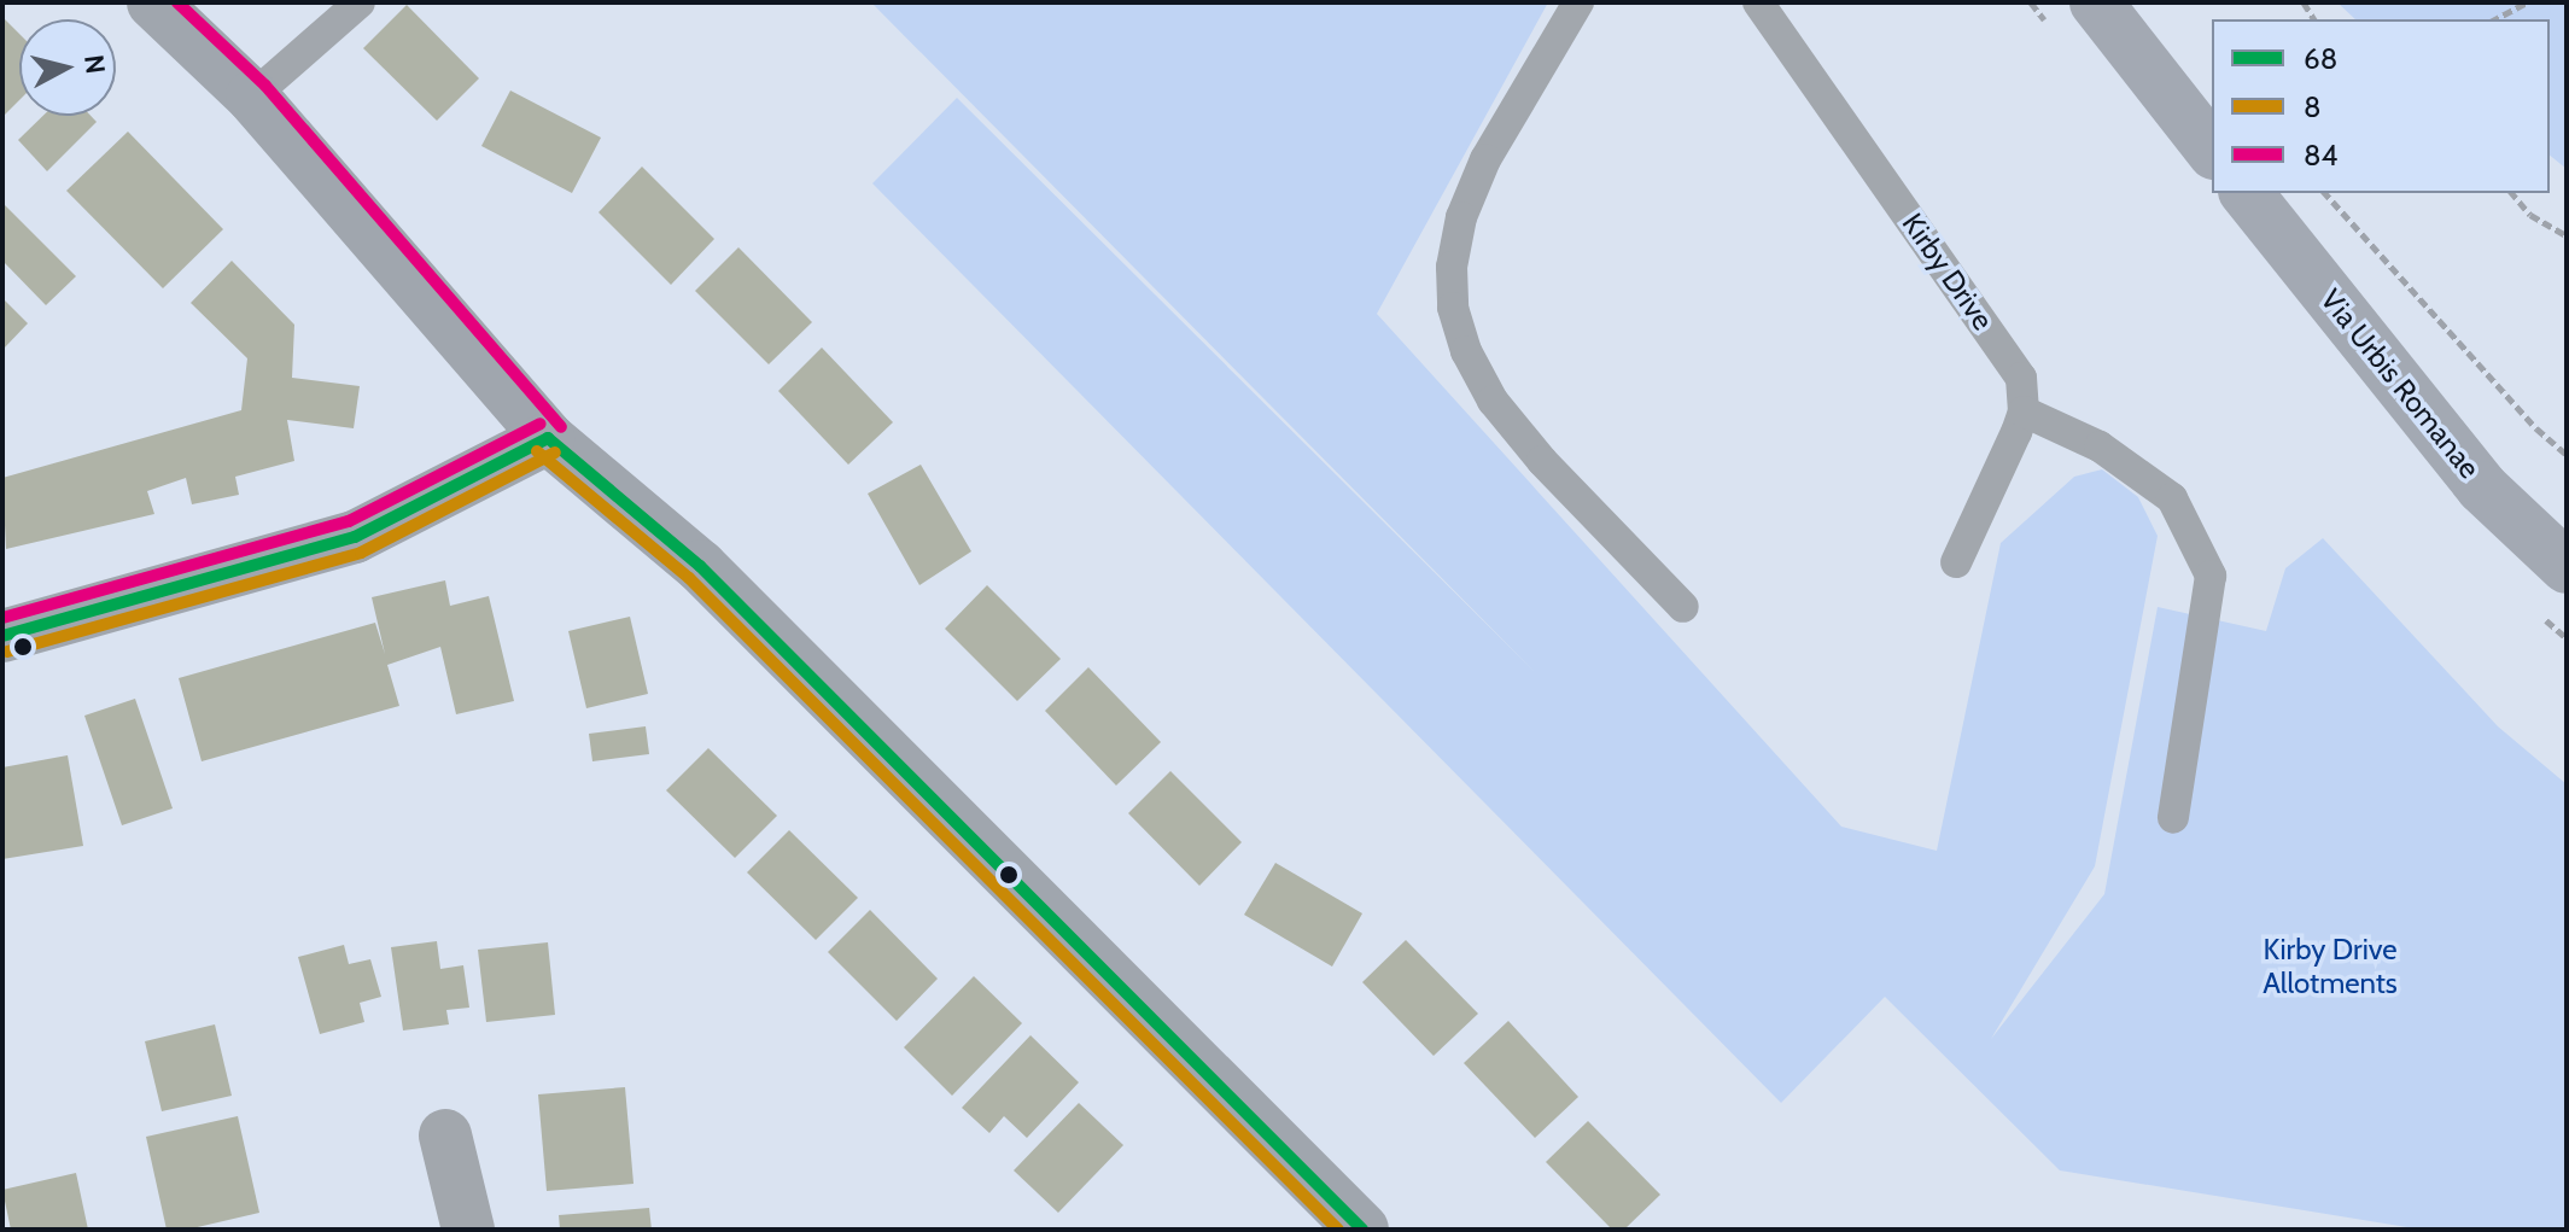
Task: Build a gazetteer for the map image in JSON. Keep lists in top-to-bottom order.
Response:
{
  "streets": {
    "main road": ["Via Urbis Romanae"],
    "lane": ["Kirby Drive"]
  },
  "parks": ["Kirby Drive Allotments"],
  "lines": ["transit line 84", "transit line 68", "transit line 8"],
  "legend": ["68", "8", "84"],
  "north": "right"
}
